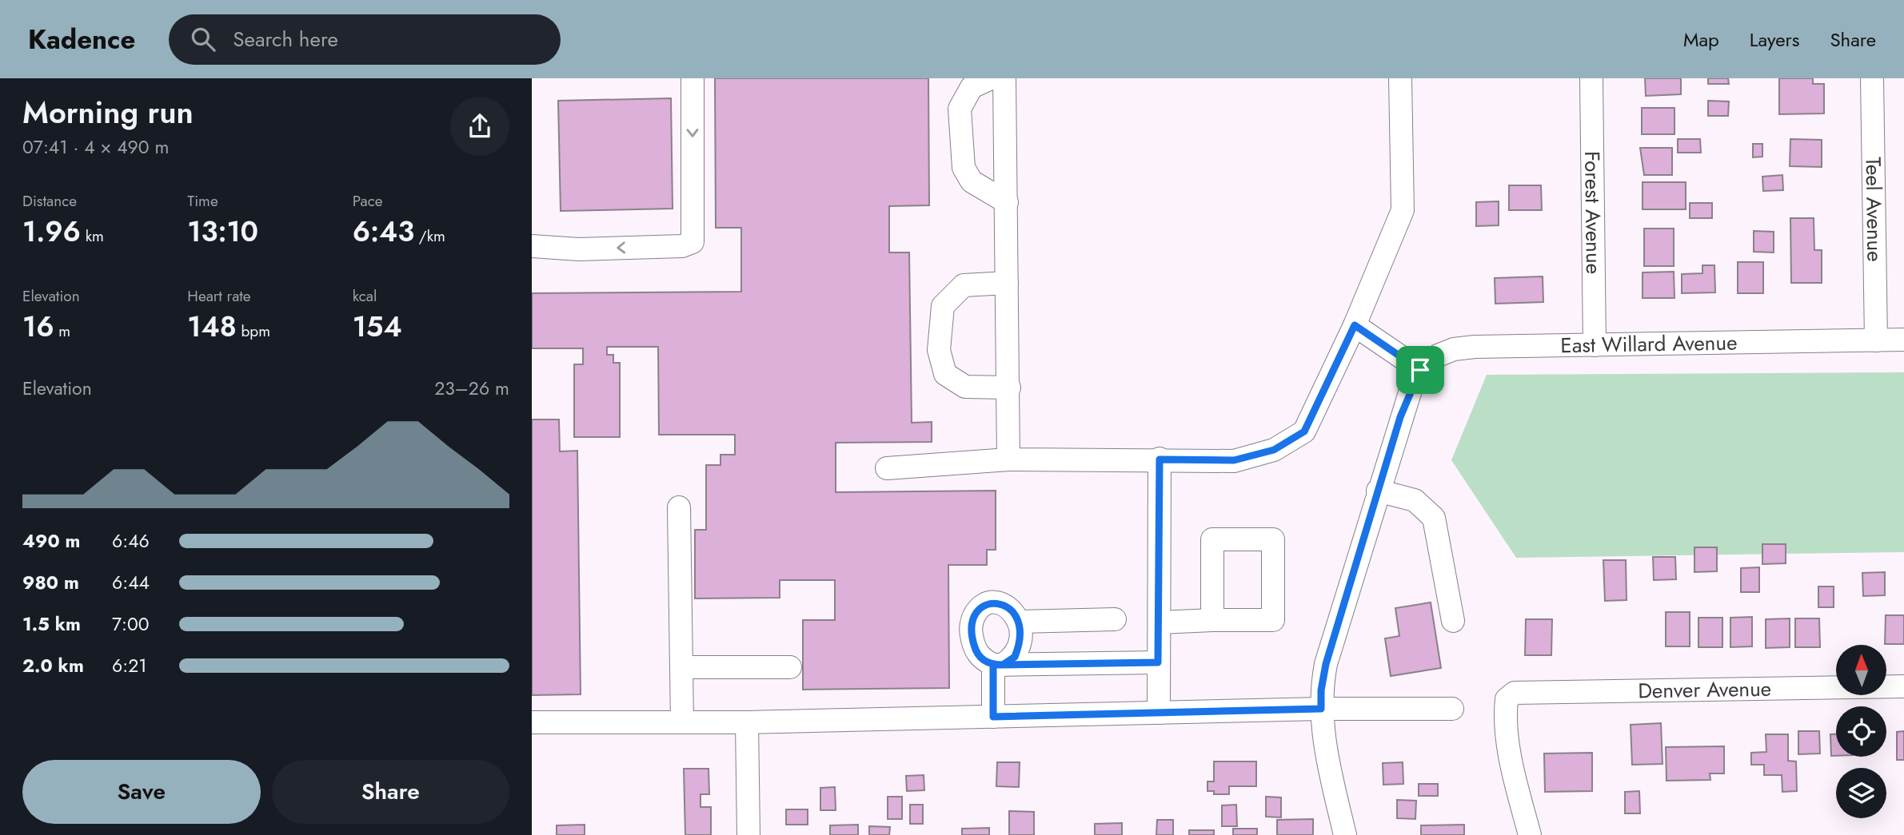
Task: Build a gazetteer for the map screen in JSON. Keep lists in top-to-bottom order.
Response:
{
  "streets": {
    "street": [
      "Teel Avenue",
      "Forest Avenue",
      "East Willard Avenue",
      "Denver Avenue"
    ]
  },
  "crossings": [
    ["Teel Avenue", "East Willard Avenue"],
    ["Forest Avenue", "East Willard Avenue"]
  ],
  "north": "top",
  "page": {
    "header": "Kadence",
    "search": "Search here",
    "nav": ["Map", "Layers", "Share"],
    "heading": ["Morning run", "07:41 · 4 × 490 m"],
    "stats": [
      ["Distance", "1.96 km"],
      ["Time", "13:10"],
      ["Pace", "6:43 /km"],
      ["Elevation", "16 m"],
      ["Heart rate", "148 bpm"],
      ["kcal", "154"]
    ],
    "chart": ["Elevation", "23–26 m"],
    "list": [
      {
        "name": "490 m",
        "note": "6:46"
      },
      {
        "name": "980 m",
        "note": "6:44"
      },
      {
        "name": "1.5 km",
        "note": "7:00"
      },
      {
        "name": "2.0 km",
        "note": "6:21"
      }
    ],
    "buttons": ["Save", "Share"]
  }
}
